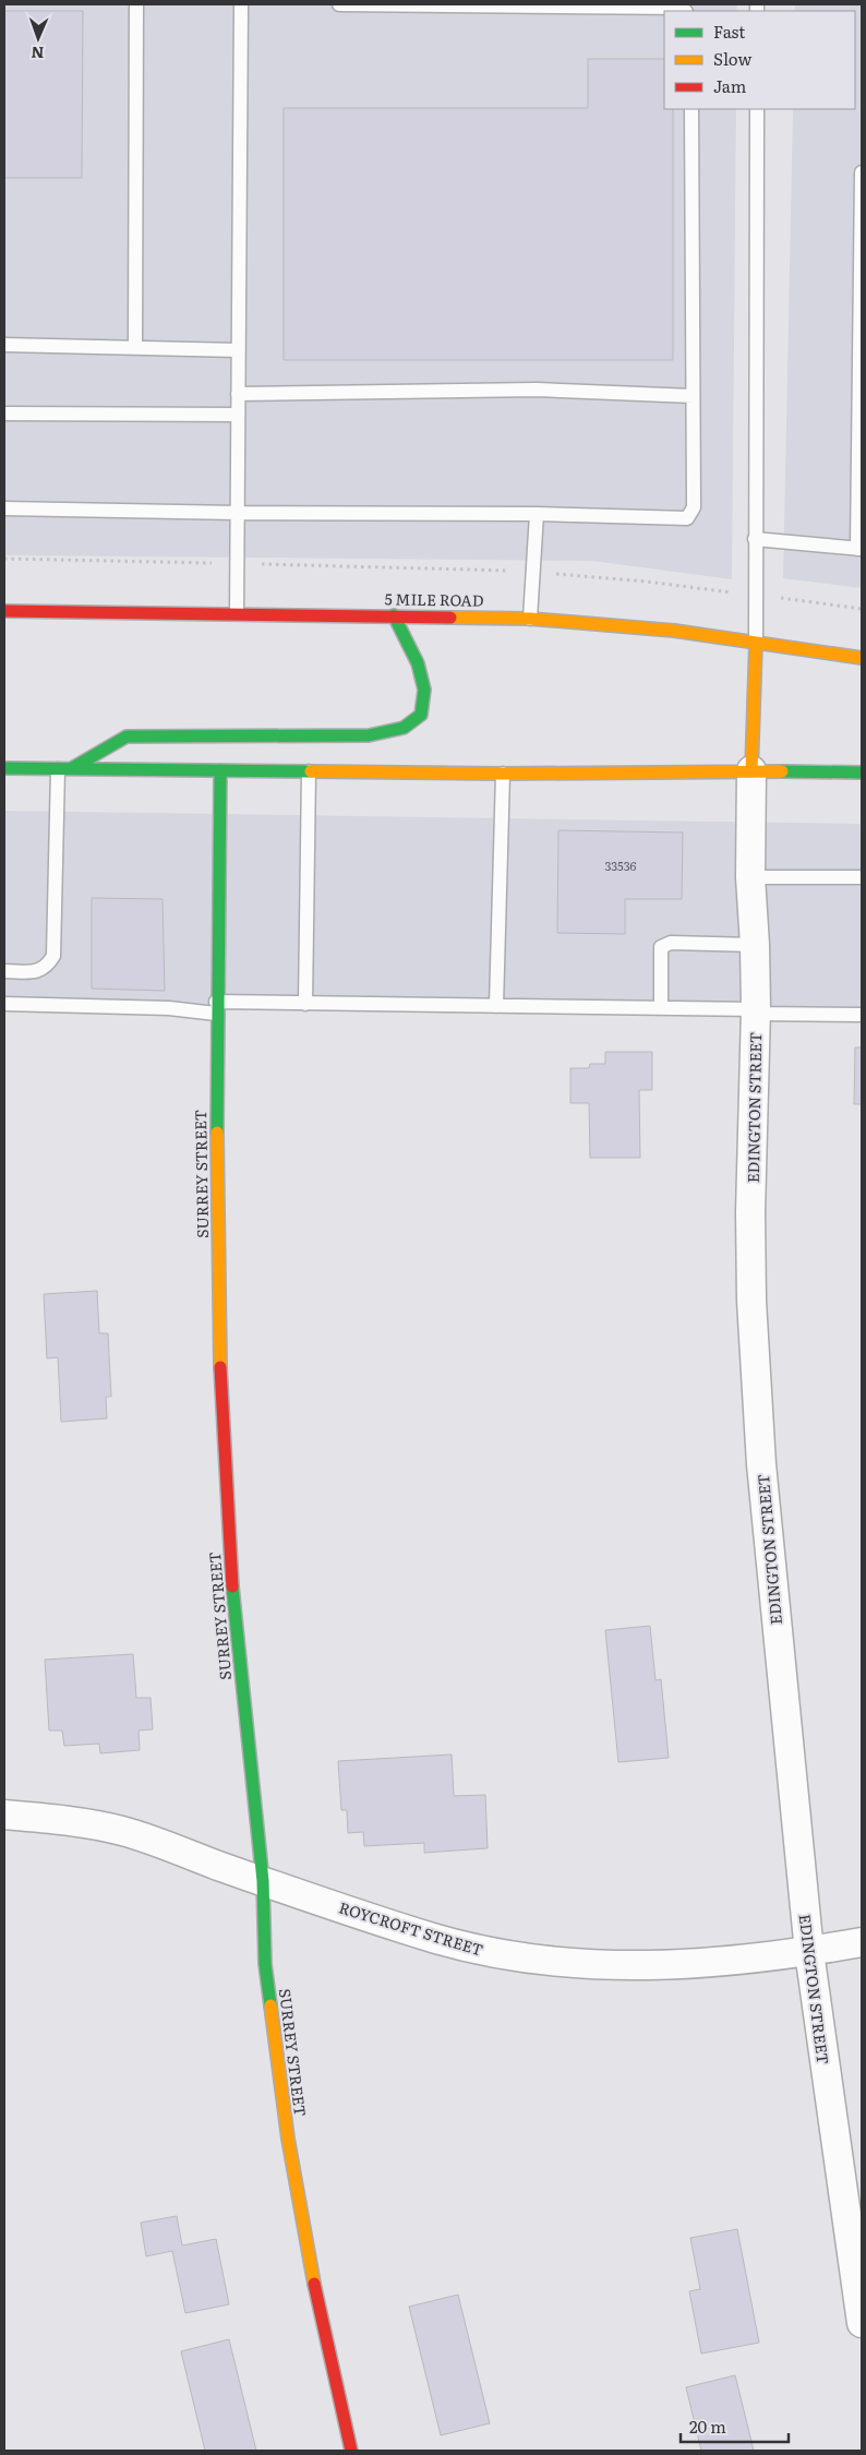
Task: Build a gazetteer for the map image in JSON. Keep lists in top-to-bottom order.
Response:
{
  "streets": {
    "main road": ["5 MILE ROAD", "SURREY STREET"],
    "street": ["EDINGTON STREET", "ROYCROFT STREET"]
  },
  "crossings": [
    ["EDINGTON STREET", "ROYCROFT STREET"],
    ["SURREY STREET", "ROYCROFT STREET"]
  ],
  "house_numbers": ["33536"],
  "legend": ["Fast", "Slow", "Jam"],
  "scale_bar": "20 m",
  "north": "bottom"
}
